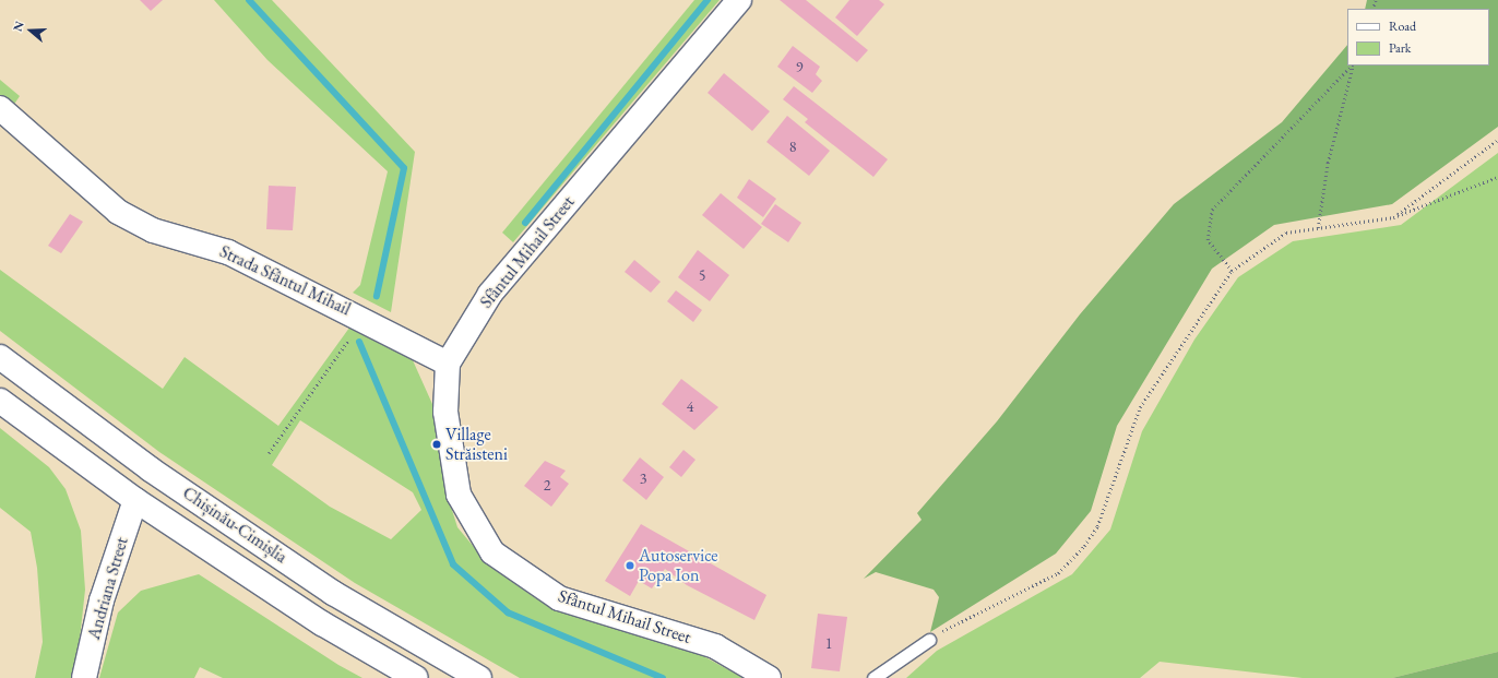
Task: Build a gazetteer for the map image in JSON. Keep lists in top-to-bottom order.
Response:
{
  "streets": {
    "main road": [
      "Sfântul Mihail Street",
      "Strada Sfântul Mihail",
      "Chișinău-Cimișlia",
      "Andriana Street"
    ]
  },
  "crossings": [
    ["Sfântul Mihail Street", "Strada Sfântul Mihail"],
    ["Chișinău-Cimișlia", "Andriana Street"]
  ],
  "places": ["Village Străisteni", "Autoservice Popa Ion"],
  "house_numbers": [
    "9",
    "8",
    "5",
    "4",
    "3",
    "2",
    "1"
  ],
  "legend": ["Road", "Park"],
  "north": "left"
}
